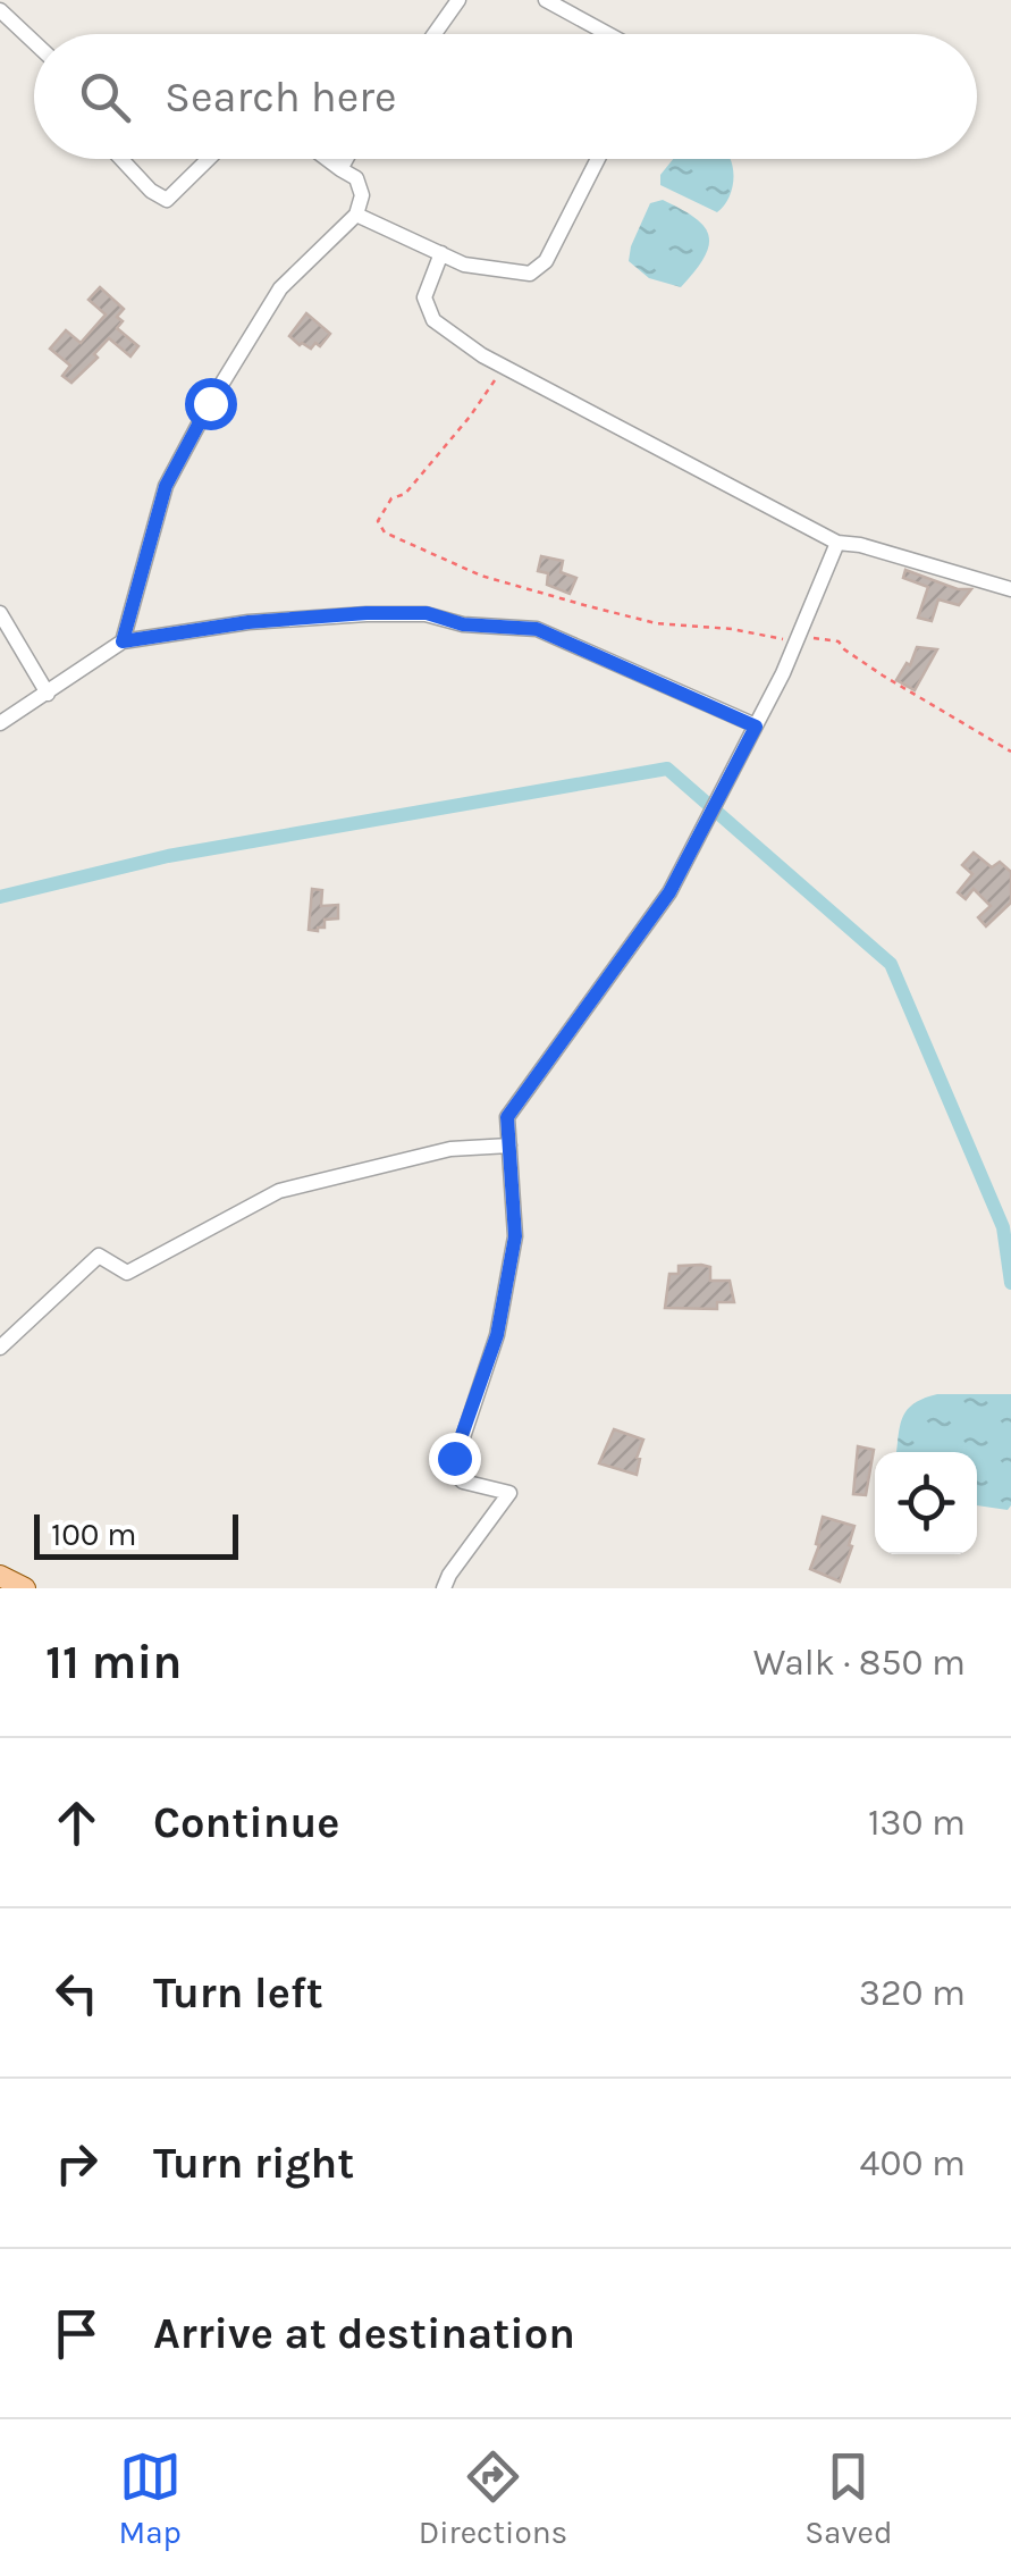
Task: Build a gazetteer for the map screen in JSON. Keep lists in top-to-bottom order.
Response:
{
  "scale_bar": "100 m",
  "page": {
    "search": "Search here",
    "scale": "100 m",
    "heading": ["11 min", "Walk · 850 m"],
    "list": [
      ["Continue", "130 m"],
      ["Turn left", "320 m"],
      ["Turn right", "400 m"],
      "Arrive at destination"
    ],
    "nav": ["Map", "Directions", "Saved"]
  }
}
